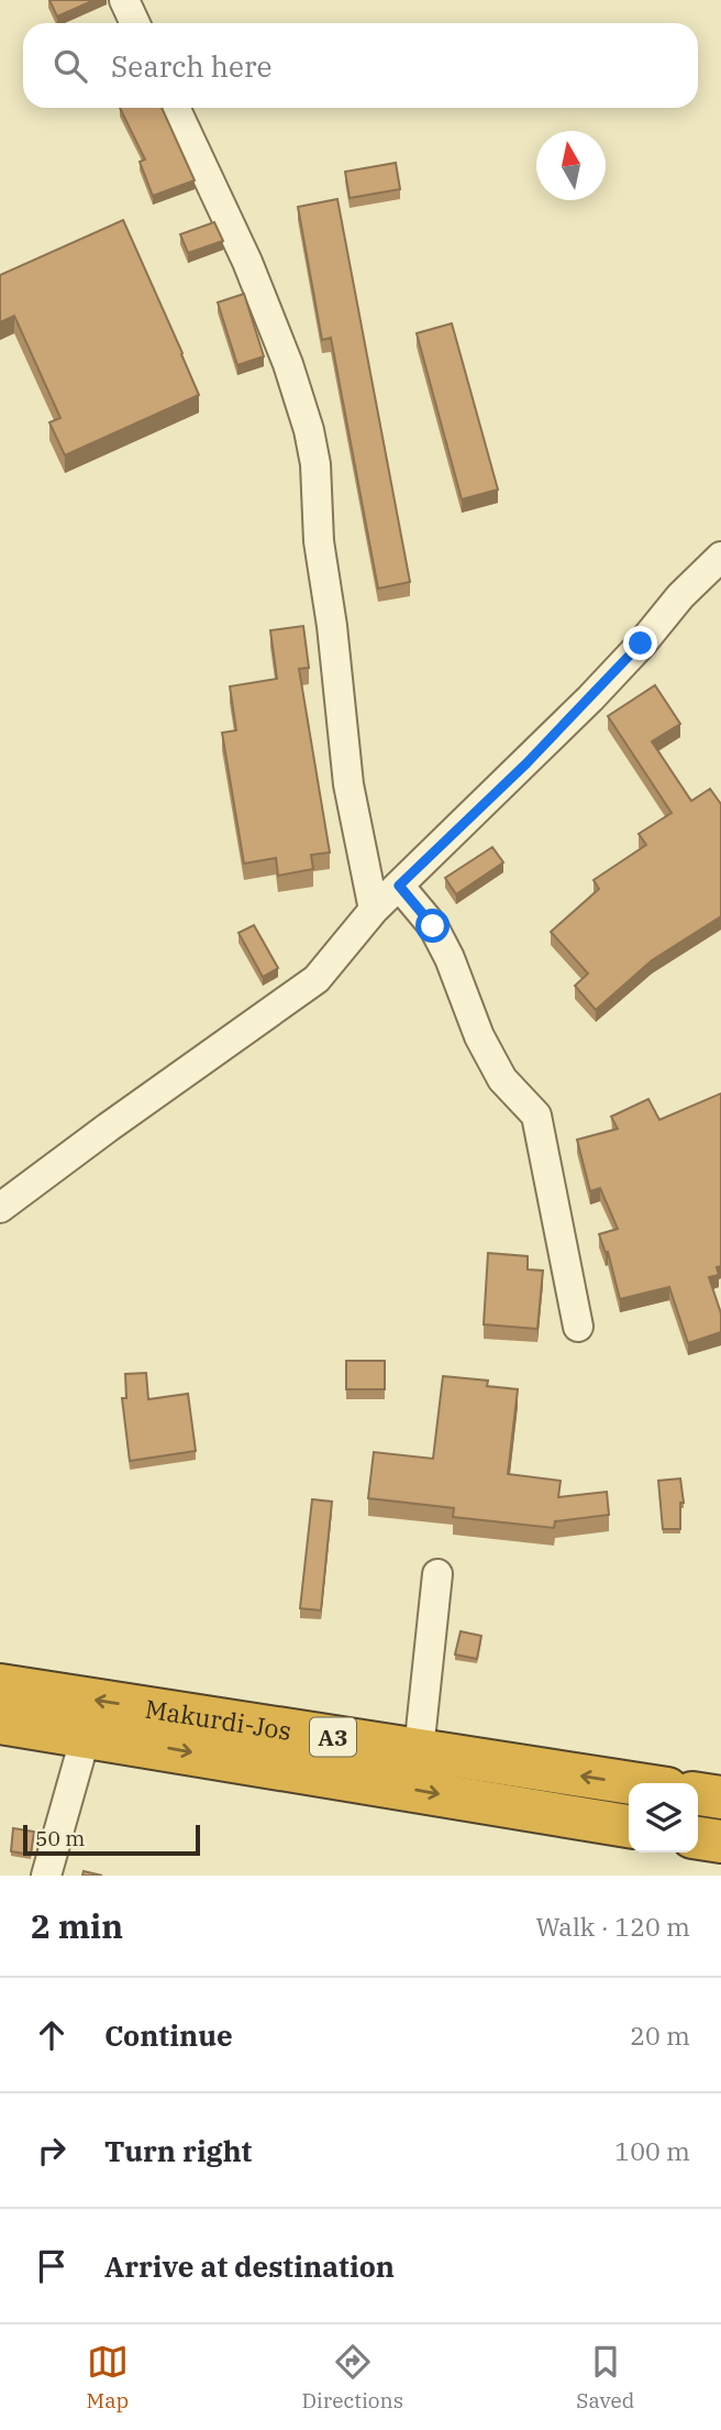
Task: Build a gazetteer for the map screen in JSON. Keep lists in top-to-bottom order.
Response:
{
  "streets": {
    "highway": ["Makurdi-Jos", "A3"]
  },
  "scale_bar": "50 m",
  "north": "top",
  "page": {
    "search": "Search here",
    "scale": "50 m",
    "heading": ["2 min", "Walk · 120 m"],
    "list": [
      ["Continue", "20 m"],
      ["Turn right", "100 m"],
      "Arrive at destination"
    ],
    "nav": ["Map", "Directions", "Saved"]
  }
}
